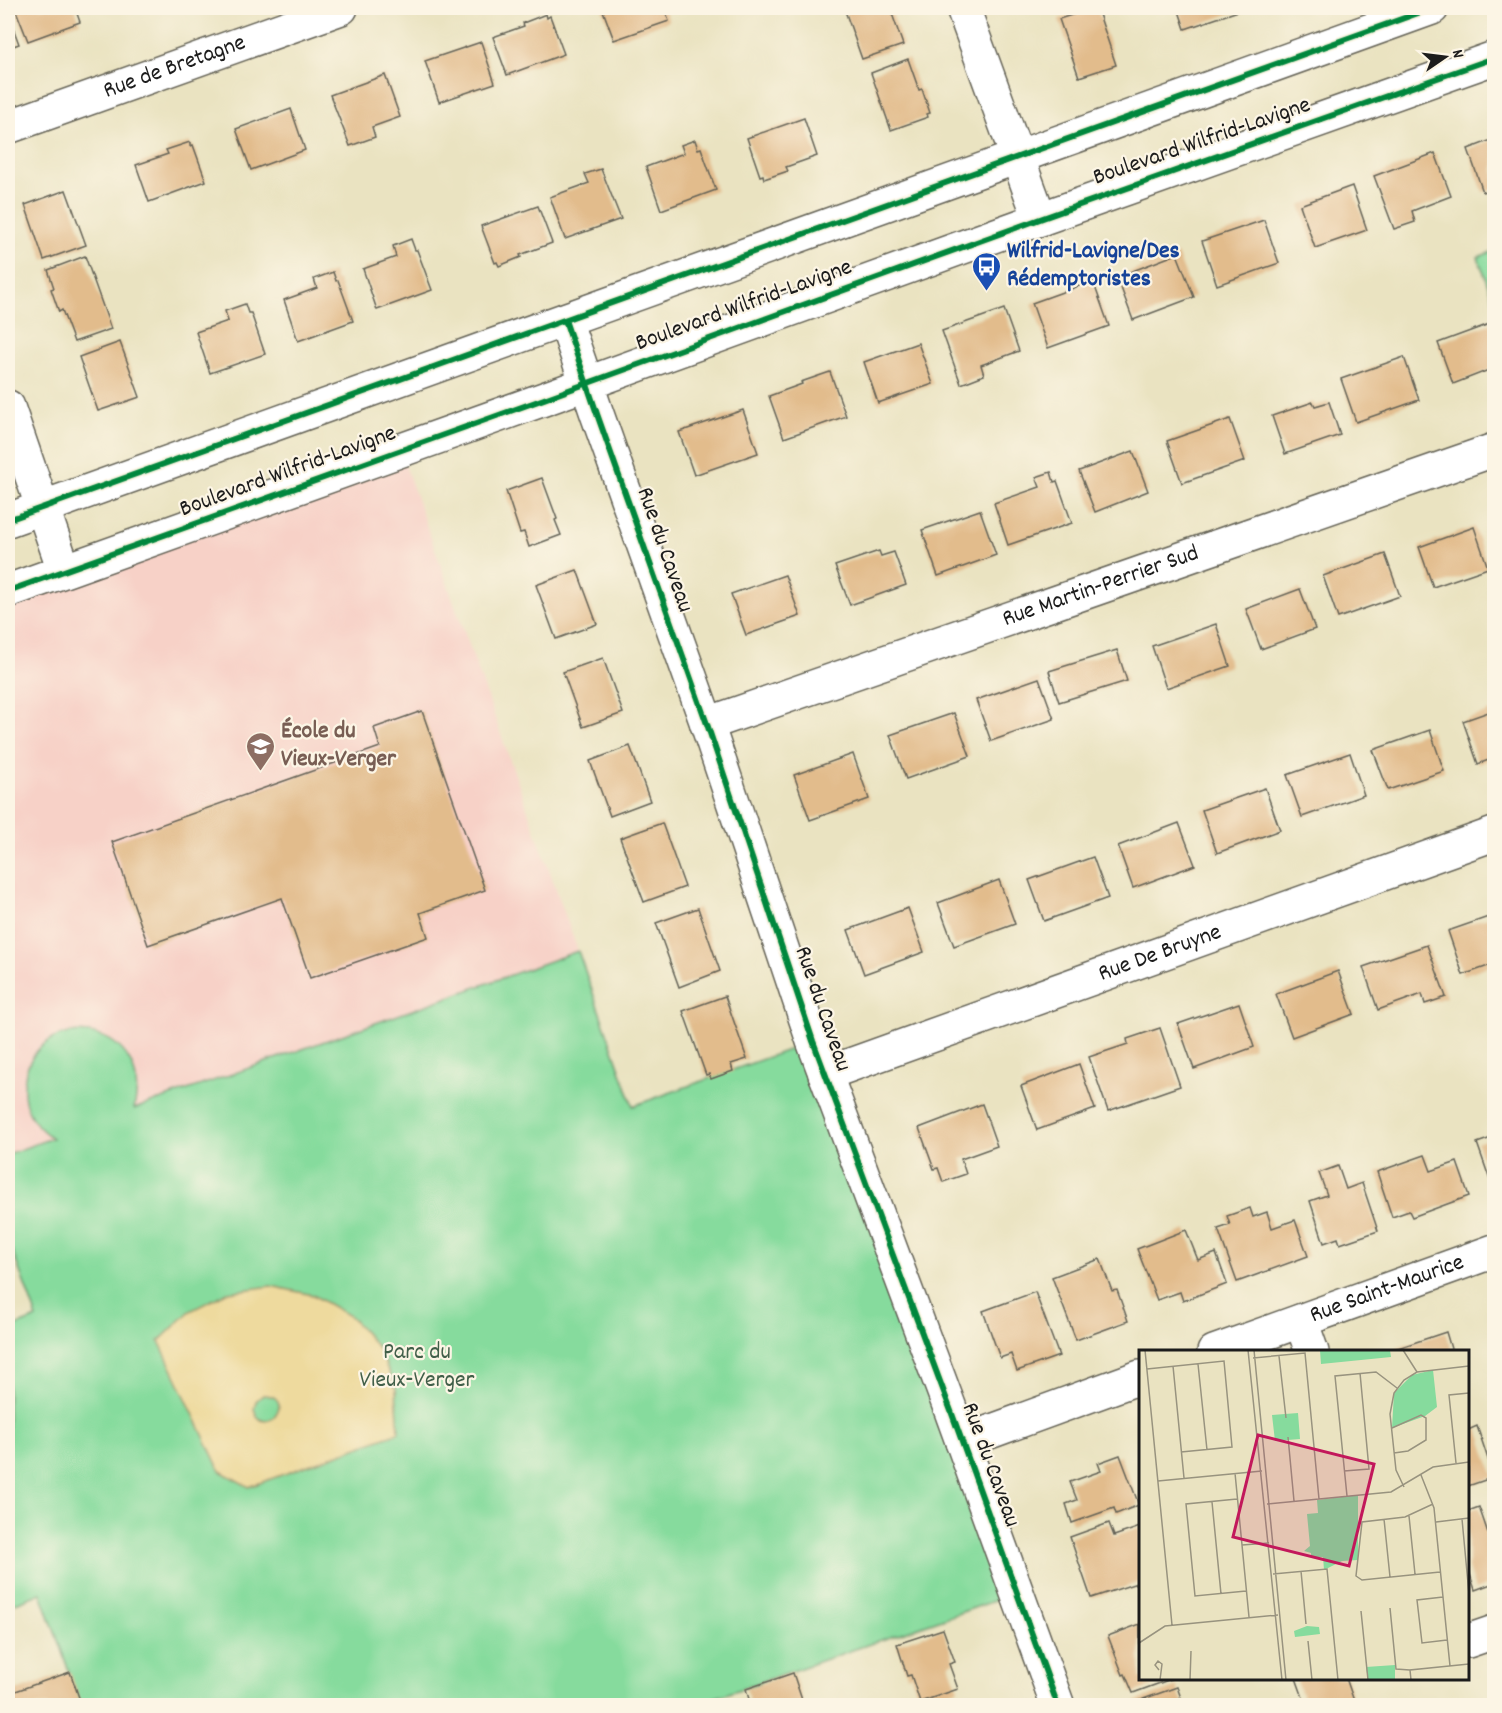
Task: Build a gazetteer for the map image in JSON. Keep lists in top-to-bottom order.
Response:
{
  "streets": {
    "street": [
      "Rue de Bretagne",
      "Boulevard Wilfrid-Lavigne",
      "Rue du Caveau",
      "Rue Martin-Perrier Sud",
      "Rue De Bruyne",
      "Rue Saint-Maurice"
    ]
  },
  "crossings": [
    ["Boulevard Wilfrid-Lavigne", "Rue du Caveau"],
    ["Rue du Caveau", "Rue Martin-Perrier Sud"],
    ["Rue du Caveau", "Rue De Bruyne"]
  ],
  "parks": ["Parc du Vieux-Verger"],
  "places": {
    "bus stop": ["Wilfrid-Lavigne/Des Rédemptoristes"],
    "school or university": ["École du Vieux-Verger"]
  },
  "north": "right"
}
